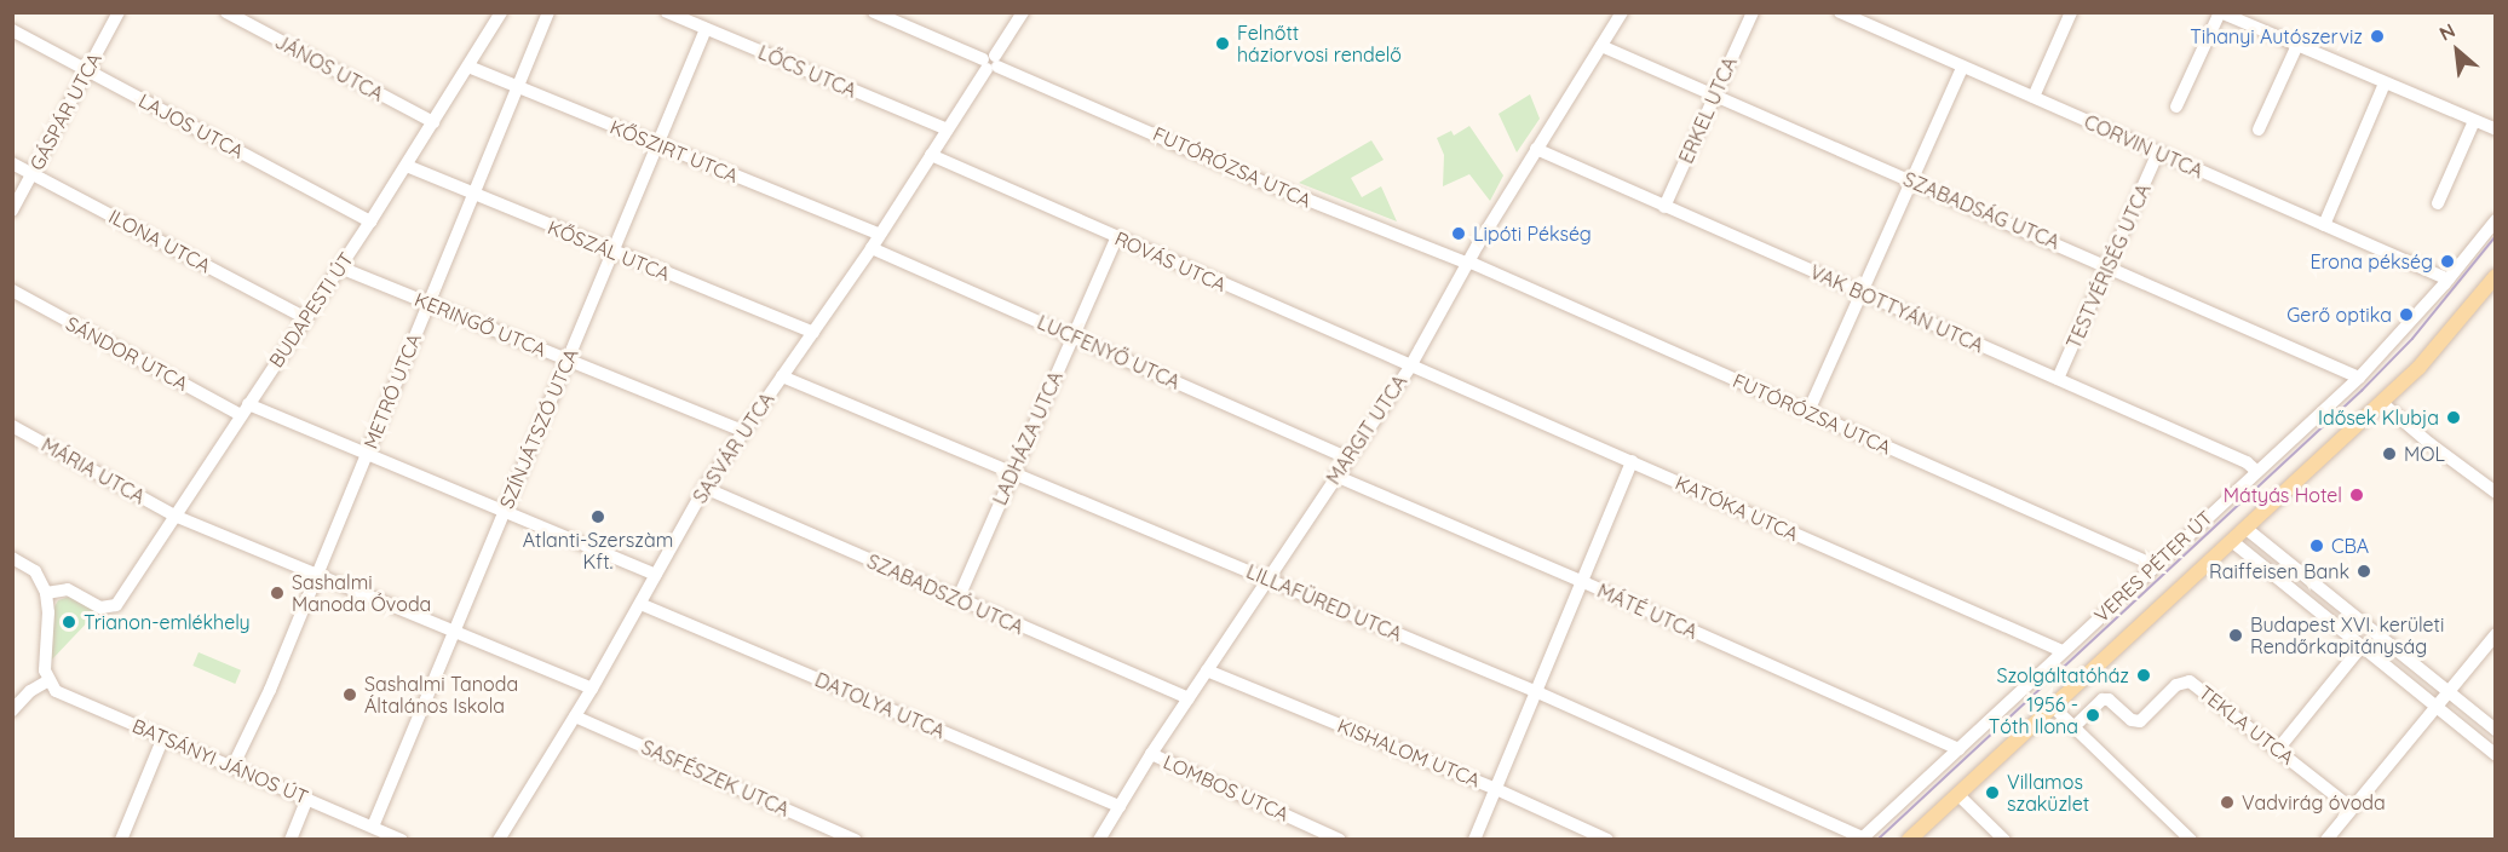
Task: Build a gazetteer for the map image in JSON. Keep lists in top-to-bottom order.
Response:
{
  "streets": {
    "main road": ["VERES PÉTER ÚT"],
    "street": [
      "JÁNOS UTCA",
      "LŐCS UTCA",
      "ERKEL UTCA",
      "GÁSPÁR UTCA",
      "LAJOS UTCA",
      "CORVIN UTCA",
      "KŐSZIRT UTCA",
      "FUTÓRÓZSA UTCA",
      "SZABADSÁG UTCA",
      "ILONA UTCA",
      "KŐSZÁL UTCA",
      "ROVÁS UTCA",
      "TESTVÉRISÉG UTCA",
      "VAK BOTTYÁN UTCA",
      "BUDAPESTI ÚT",
      "KERINGŐ UTCA",
      "LUCFENYŐ UTCA",
      "SÁNDOR UTCA",
      "METRÓ UTCA",
      "SZÍNJÁTSZÓ UTCA",
      "MARGIT UTCA",
      "LADHÁZA UTCA",
      "SASVÁR UTCA",
      "MÁRIA UTCA",
      "KATÓKA UTCA",
      "SZABADSZÓ UTCA",
      "LILLAFÜRED UTCA",
      "MÁTÉ UTCA",
      "DATOLYA UTCA",
      "TEKLA UTCA",
      "KISHALOM UTCA",
      "BATSÁNYI JÁNOS ÚT",
      "SASFÉSZEK UTCA",
      "LOMBOS UTCA"
    ]
  },
  "crossings": [
    ["JÁNOS UTCA", "BUDAPESTI ÚT"],
    ["LŐCS UTCA", "SZÍNJÁTSZÓ UTCA"],
    ["LŐCS UTCA", "SASVÁR UTCA"],
    ["ERKEL UTCA", "SZABADSÁG UTCA"],
    ["ERKEL UTCA", "VAK BOTTYÁN UTCA"],
    ["GÁSPÁR UTCA", "LAJOS UTCA"],
    ["GÁSPÁR UTCA", "ILONA UTCA"],
    ["LAJOS UTCA", "BUDAPESTI ÚT"],
    ["CORVIN UTCA", "TESTVÉRISÉG UTCA"],
    ["CORVIN UTCA", "VERES PÉTER ÚT"],
    ["KŐSZIRT UTCA", "BUDAPESTI ÚT"],
    ["KŐSZIRT UTCA", "METRÓ UTCA"],
    ["KŐSZIRT UTCA", "SZÍNJÁTSZÓ UTCA"],
    ["KŐSZIRT UTCA", "SASVÁR UTCA"],
    ["FUTÓRÓZSA UTCA", "MARGIT UTCA"],
    ["FUTÓRÓZSA UTCA", "SASVÁR UTCA"],
    ["FUTÓRÓZSA UTCA", "VERES PÉTER ÚT"],
    ["SZABADSÁG UTCA", "TESTVÉRISÉG UTCA"],
    ["SZABADSÁG UTCA", "MARGIT UTCA"],
    ["SZABADSÁG UTCA", "VERES PÉTER ÚT"],
    ["ILONA UTCA", "BUDAPESTI ÚT"],
    ["KŐSZÁL UTCA", "BUDAPESTI ÚT"],
    ["KŐSZÁL UTCA", "METRÓ UTCA"],
    ["KŐSZÁL UTCA", "SZÍNJÁTSZÓ UTCA"],
    ["KŐSZÁL UTCA", "SASVÁR UTCA"],
    ["ROVÁS UTCA", "MARGIT UTCA"],
    ["ROVÁS UTCA", "LADHÁZA UTCA"],
    ["ROVÁS UTCA", "SASVÁR UTCA"],
    ["ROVÁS UTCA", "KATÓKA UTCA"],
    ["TESTVÉRISÉG UTCA", "VAK BOTTYÁN UTCA"],
    ["VAK BOTTYÁN UTCA", "MARGIT UTCA"],
    ["VAK BOTTYÁN UTCA", "VERES PÉTER ÚT"],
    ["BUDAPESTI ÚT", "KERINGŐ UTCA"],
    ["BUDAPESTI ÚT", "SÁNDOR UTCA"],
    ["BUDAPESTI ÚT", "MÁRIA UTCA"],
    ["KERINGŐ UTCA", "METRÓ UTCA"],
    ["KERINGŐ UTCA", "SZÍNJÁTSZÓ UTCA"],
    ["KERINGŐ UTCA", "SASVÁR UTCA"],
    ["LUCFENYŐ UTCA", "MARGIT UTCA"],
    ["LUCFENYŐ UTCA", "LADHÁZA UTCA"],
    ["LUCFENYŐ UTCA", "SASVÁR UTCA"],
    ["SÁNDOR UTCA", "METRÓ UTCA"],
    ["SÁNDOR UTCA", "SZÍNJÁTSZÓ UTCA"],
    ["SÁNDOR UTCA", "SASVÁR UTCA"],
    ["METRÓ UTCA", "MÁRIA UTCA"],
    ["METRÓ UTCA", "BATSÁNYI JÁNOS ÚT"],
    ["SZÍNJÁTSZÓ UTCA", "MÁRIA UTCA"],
    ["SZÍNJÁTSZÓ UTCA", "BATSÁNYI JÁNOS ÚT"],
    ["MARGIT UTCA", "KATÓKA UTCA"],
    ["MARGIT UTCA", "SZABADSZÓ UTCA"],
    ["MARGIT UTCA", "LILLAFÜRED UTCA"],
    ["MARGIT UTCA", "MÁTÉ UTCA"],
    ["MARGIT UTCA", "DATOLYA UTCA"],
    ["MARGIT UTCA", "KISHALOM UTCA"],
    ["MARGIT UTCA", "LOMBOS UTCA"],
    ["LADHÁZA UTCA", "SZABADSZÓ UTCA"],
    ["LADHÁZA UTCA", "LILLAFÜRED UTCA"],
    ["SASVÁR UTCA", "MÁRIA UTCA"],
    ["SASVÁR UTCA", "SZABADSZÓ UTCA"],
    ["SASVÁR UTCA", "LILLAFÜRED UTCA"],
    ["SASVÁR UTCA", "DATOLYA UTCA"],
    ["SASVÁR UTCA", "SASFÉSZEK UTCA"],
    ["KATÓKA UTCA", "VERES PÉTER ÚT"],
    ["VERES PÉTER ÚT", "LILLAFÜRED UTCA"],
    ["VERES PÉTER ÚT", "MÁTÉ UTCA"]
  ],
  "places": [
    "Tihanyi Autószerviz",
    "Felnőtt háziorvosi rendelő",
    "Lipóti Pékség",
    "Erona pékség",
    "Gerő optika",
    "Idősek Klubja",
    "MOL",
    "Mátyás Hotel",
    "Atlanti-Szerszàm Kft.",
    "CBA",
    "Raiffeisen Bank",
    "Sashalmi Manoda Óvoda",
    "Trianon-emlékhely",
    "Budapest XVI. kerületi Rendőrkapitányság",
    "Szolgáltatóház",
    "Sashalmi Tanoda Általános Iskola",
    "1956 - Tóth Ilona",
    "Villamos szaküzlet",
    "Vadvirág óvoda"
  ],
  "north": "top left"
}
